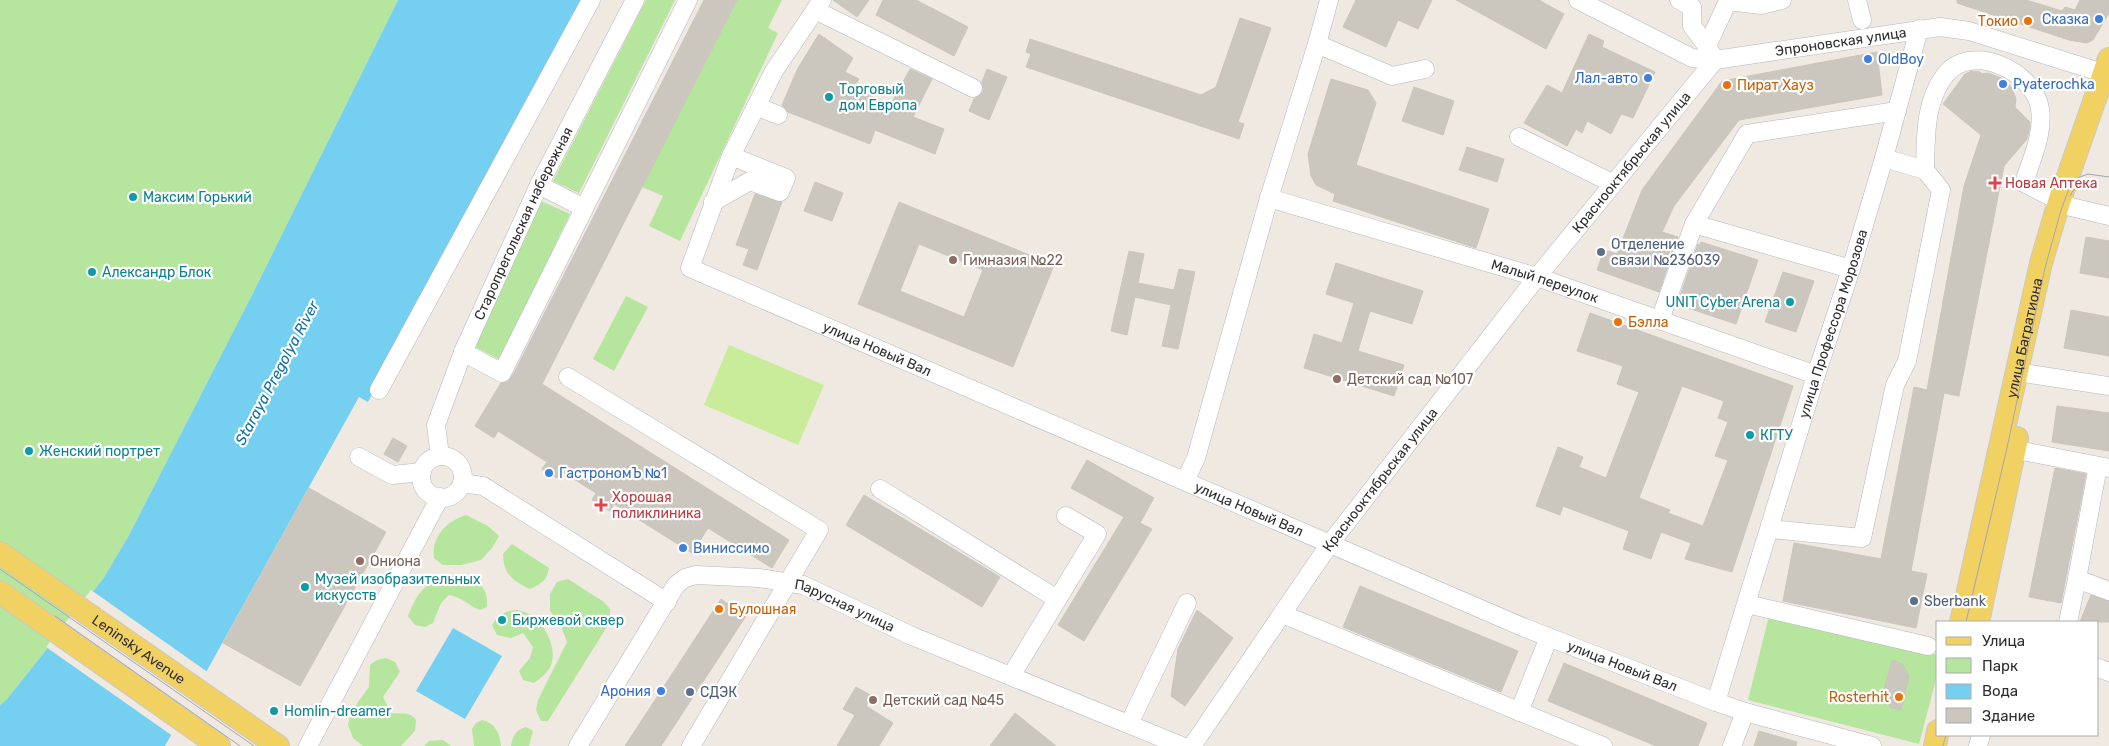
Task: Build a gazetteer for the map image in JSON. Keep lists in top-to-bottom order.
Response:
{
  "streets": {
    "main road": ["улица Багратиона", "Leninsky Avenue"],
    "street": [
      "Эпроновская улица",
      "Краснооктябрьская улица",
      "Старопрегольская набережная",
      "Малый переулок",
      "улица Профессора Морозова",
      "улица Новый Вал",
      "Парусная улица"
    ]
  },
  "crossings": [
    ["Эпроновская улица", "Краснооктябрьская улица"],
    ["Эпроновская улица", "улица Профессора Морозова"],
    ["Эпроновская улица", "улица Багратиона"],
    ["Краснооктябрьская улица", "Малый переулок"],
    ["Краснооктябрьская улица", "улица Новый Вал"],
    ["Малый переулок", "улица Профессора Морозова"],
    ["улица Профессора Морозова", "улица Новый Вал"]
  ],
  "water": ["Staraya Pregolya River"],
  "places": {
    "other": [
      "Сказка",
      "Токио",
      "OldBoy",
      "Лал-авто",
      "Pyaterochka",
      "Пират Хауз",
      "Торговый дом Европа",
      "Максим Горький",
      "Отделение связи №236039",
      "Гимназия №22",
      "Александр Блок",
      "UNIT Cyber Arena",
      "Бэлла",
      "Детский сад №107",
      "КГТУ",
      "Женский портрет",
      "ГастрономЪ №1",
      "Виниссимо",
      "Ониона",
      "Музей изобразительных искусств",
      "Sberbank",
      "Булошная",
      "Биржевой сквер",
      "Арония",
      "СДЭК",
      "Rosterhit",
      "Детский сад №45",
      "Homlin-dreamer"
    ],
    "health": ["Новая Аптека", "Хорошая поликлиника"]
  },
  "legend": [
    "Улица",
    "Парк",
    "Вода",
    "Здание"
  ]
}
